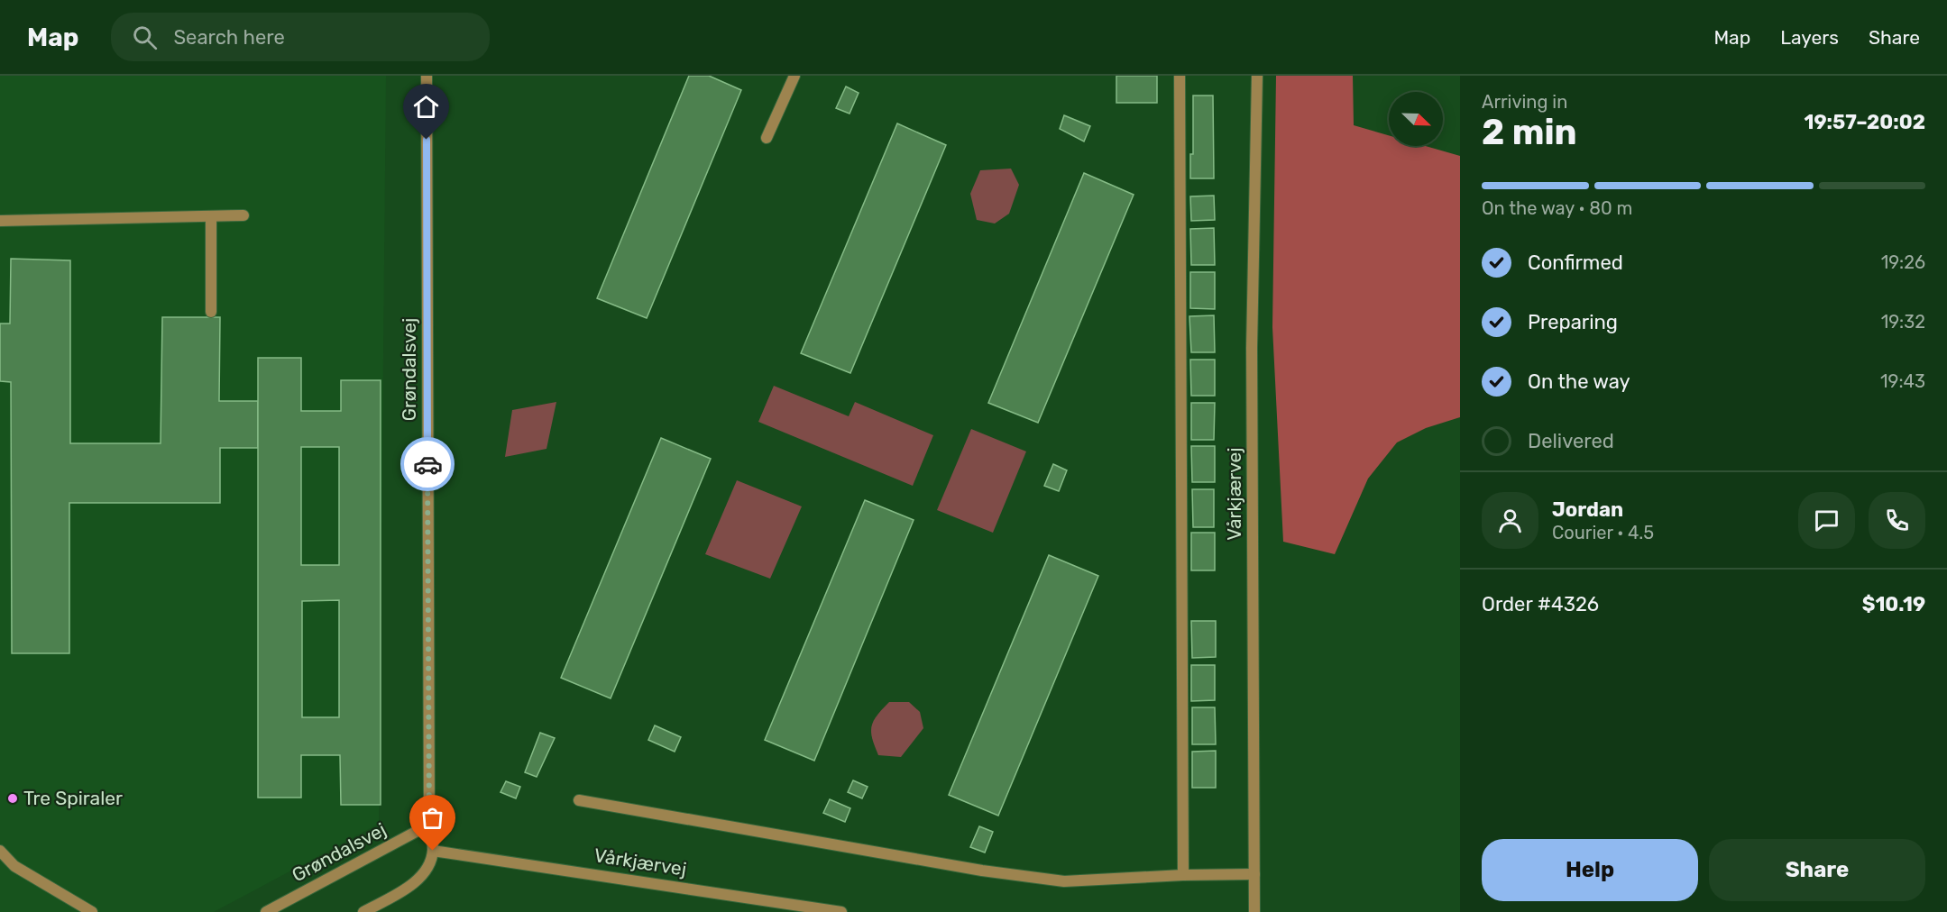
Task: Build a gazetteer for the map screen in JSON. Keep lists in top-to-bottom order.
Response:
{
  "streets": {
    "street": ["Grøndalsvej", "Vårkjærvej"]
  },
  "crossings": [
    ["Grøndalsvej", "Vårkjærvej"]
  ],
  "places": ["Tre Spiraler"],
  "north": "bottom right",
  "page": {
    "header": "Map",
    "search": "Search here",
    "nav": ["Map", "Layers", "Share"],
    "heading": ["2 min", "Arriving in", "19:57–20:02"],
    "panel": [
      "Jordan",
      "Courier · 4.5",
      "Order #4326",
      "$10.19"
    ],
    "bar": "On the way · 80 m",
    "list": [
      ["Confirmed", "19:26"],
      ["Preparing", "19:32"],
      ["On the way", "19:43"],
      "Delivered"
    ],
    "buttons": ["Help", "Share"]
  }
}
